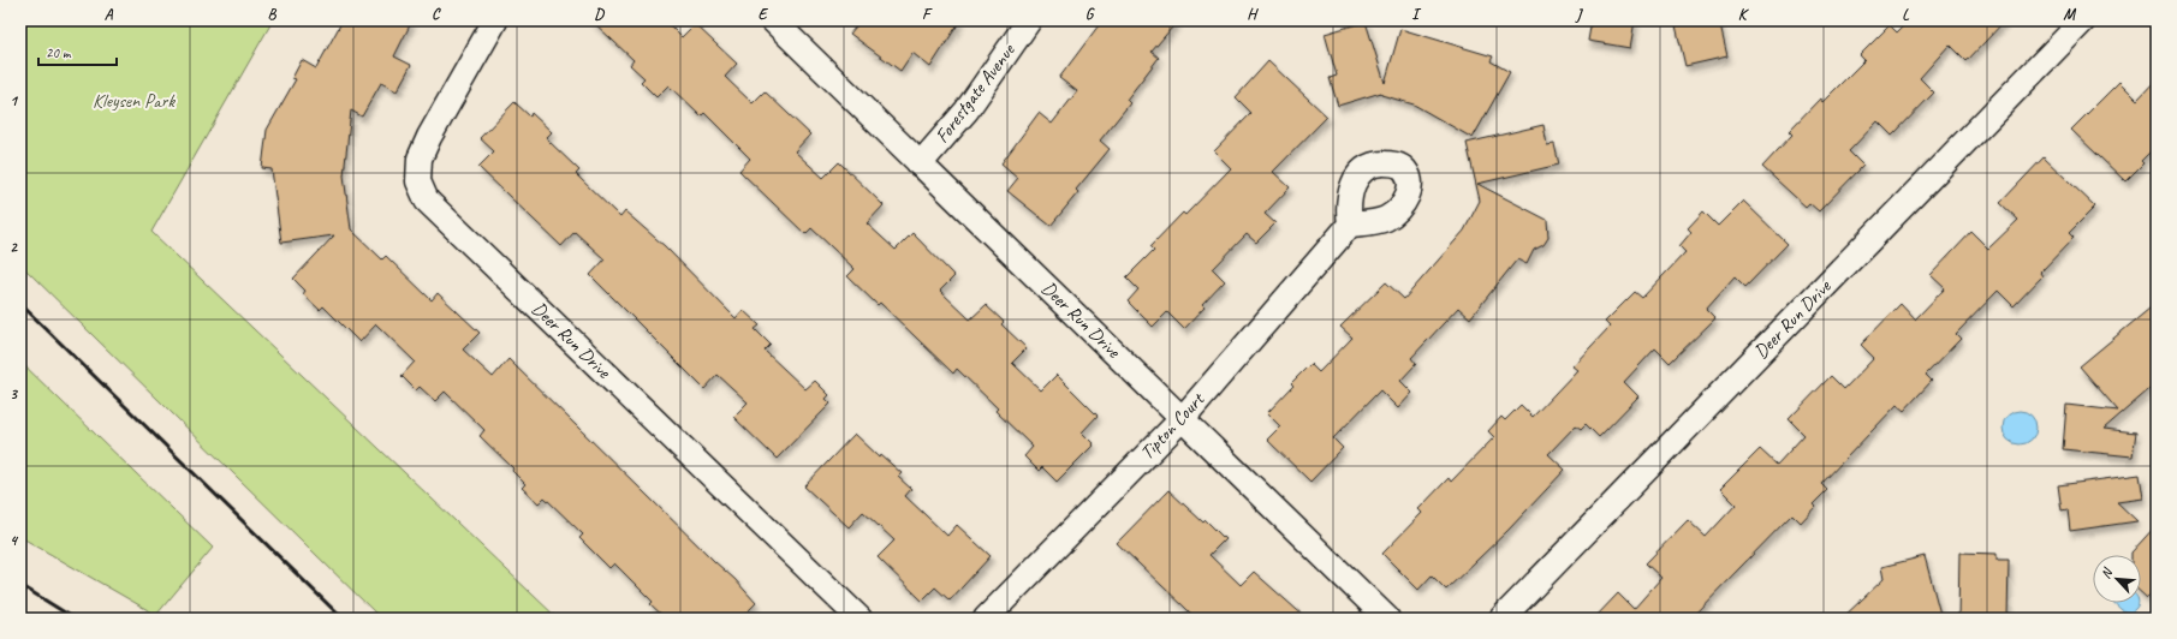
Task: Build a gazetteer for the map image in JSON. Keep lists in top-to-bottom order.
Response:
{
  "streets": {
    "street": ["Forestgate Avenue", "Deer Run Drive", "Tipton Court"]
  },
  "crossings": [
    ["Forestgate Avenue", "Deer Run Drive"],
    ["Deer Run Drive", "Tipton Court"]
  ],
  "parks": ["Kleysen Park"],
  "scale_bar": "20 m",
  "north": "top left",
  "grid": {
    "columns": [
      "A",
      "B",
      "C",
      "D",
      "E",
      "F",
      "G",
      "H",
      "I",
      "J",
      "K",
      "L",
      "M"
    ],
    "rows": [
      "1",
      "2",
      "3",
      "4"
    ]
  }
}
